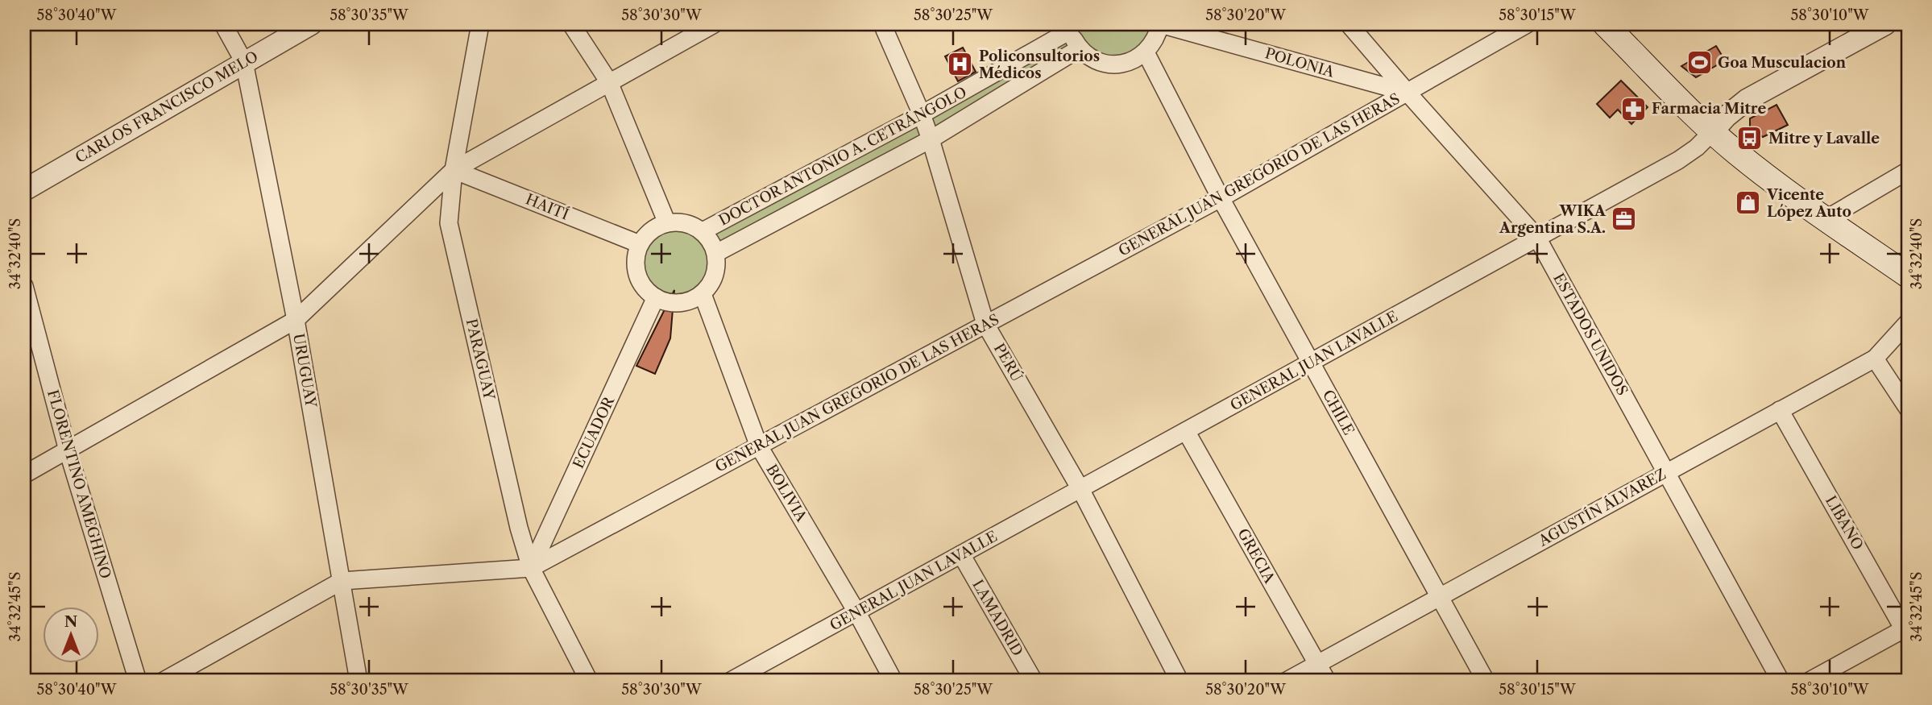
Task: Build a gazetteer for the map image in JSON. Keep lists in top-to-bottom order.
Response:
{
  "streets": {
    "street": [
      "POLONIA",
      "CARLOS FRANCISCO MELO",
      "DOCTOR ANTONIO A. CETRÁNGOLO",
      "GENERAL JUAN GREGORIO DE LAS HERAS",
      "HAITÍ",
      "ESTADOS UNIDOS",
      "PARAGUAY",
      "GENERAL JUAN LAVALLE",
      "PERÚ",
      "URUGUAY",
      "CHILE",
      "ECUADOR",
      "FLORENTINO AMEGHINO",
      "BOLIVIA",
      "AGUSTÍN ÁLVAREZ",
      "LIBANO",
      "GRECIA",
      "LAMADRID"
    ]
  },
  "crossings": [
    ["POLONIA", "GENERAL JUAN GREGORIO DE LAS HERAS"],
    ["POLONIA", "ESTADOS UNIDOS"],
    ["CARLOS FRANCISCO MELO", "URUGUAY"],
    ["DOCTOR ANTONIO A. CETRÁNGOLO", "HAITÍ"],
    ["DOCTOR ANTONIO A. CETRÁNGOLO", "PERÚ"],
    ["DOCTOR ANTONIO A. CETRÁNGOLO", "ECUADOR"],
    ["DOCTOR ANTONIO A. CETRÁNGOLO", "BOLIVIA"],
    ["GENERAL JUAN GREGORIO DE LAS HERAS", "ESTADOS UNIDOS"],
    ["GENERAL JUAN GREGORIO DE LAS HERAS", "PARAGUAY"],
    ["GENERAL JUAN GREGORIO DE LAS HERAS", "PERÚ"],
    ["GENERAL JUAN GREGORIO DE LAS HERAS", "URUGUAY"],
    ["GENERAL JUAN GREGORIO DE LAS HERAS", "CHILE"],
    ["GENERAL JUAN GREGORIO DE LAS HERAS", "ECUADOR"],
    ["GENERAL JUAN GREGORIO DE LAS HERAS", "BOLIVIA"],
    ["HAITÍ", "PARAGUAY"],
    ["HAITÍ", "ECUADOR"],
    ["HAITÍ", "BOLIVIA"],
    ["ESTADOS UNIDOS", "GENERAL JUAN LAVALLE"],
    ["ESTADOS UNIDOS", "AGUSTÍN ÁLVAREZ"],
    ["PARAGUAY", "ECUADOR"],
    ["GENERAL JUAN LAVALLE", "PERÚ"],
    ["GENERAL JUAN LAVALLE", "CHILE"],
    ["GENERAL JUAN LAVALLE", "BOLIVIA"],
    ["GENERAL JUAN LAVALLE", "GRECIA"],
    ["GENERAL JUAN LAVALLE", "LAMADRID"],
    ["CHILE", "AGUSTÍN ÁLVAREZ"],
    ["ECUADOR", "BOLIVIA"],
    ["AGUSTÍN ÁLVAREZ", "LIBANO"],
    ["AGUSTÍN ÁLVAREZ", "GRECIA"]
  ],
  "places": {
    "sports": ["Goa Musculacion"],
    "hospital": ["Policonsultorios Médicos"],
    "pharmacy": ["Farmacia Mitre"],
    "bus stop": ["Mitre y Lavalle"],
    "shop": ["Vicente López Auto"],
    "office": ["WIKA Argentina S.A."]
  },
  "north": "top",
  "coordinates": [
    "58°30'40\"W",
    "58°30'35\"W",
    "58°30'30\"W",
    "58°30'25\"W",
    "58°30'20\"W",
    "58°30'15\"W",
    "58°30'10\"W",
    "34°32'40\"S",
    "34°32'45\"S"
  ]
}
